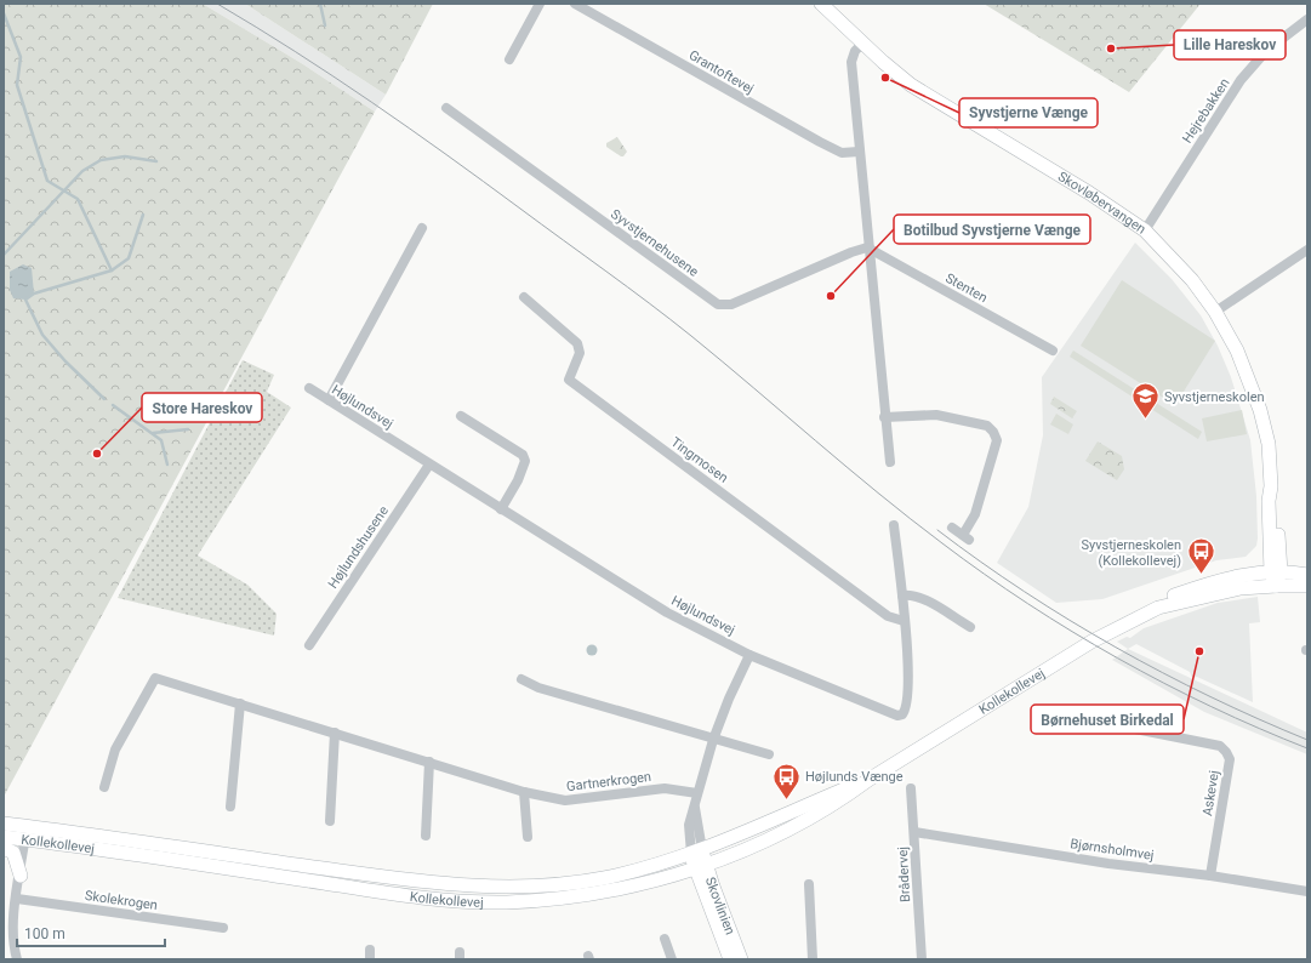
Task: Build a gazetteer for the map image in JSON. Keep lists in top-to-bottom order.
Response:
{
  "streets": {
    "street": [
      "Grantoftevej",
      "Hejrebakken",
      "Skovløbervangen",
      "Syvstjernehusene",
      "Stenten",
      "Højlundsvej",
      "Tingmosen",
      "Højlundshusene",
      "Kollekollevej",
      "Gartnerkrogen",
      "Askevej",
      "Bjørnsholmvej",
      "Brådervej",
      "Skolekrogen",
      "Skovlinien"
    ]
  },
  "crossings": [
    ["Hejrebakken", "Skovløbervangen"],
    ["Skovløbervangen", "Kollekollevej"],
    ["Syvstjernehusene", "Stenten"],
    ["Højlundsvej", "Tingmosen"],
    ["Højlundsvej", "Højlundshusene"],
    ["Kollekollevej", "Skovlinien"],
    ["Askevej", "Bjørnsholmvej"],
    ["Bjørnsholmvej", "Brådervej"]
  ],
  "places": {
    "other": [
      "Lille Hareskov",
      "Syvstjerne Vænge",
      "Botilbud Syvstjerne Vænge",
      "Store Hareskov",
      "Børnehuset Birkedal"
    ],
    "school or university": ["Syvstjerneskolen"],
    "bus stop": ["Syvstjerneskolen (Kollekollevej)", "Højlunds Vænge"]
  },
  "scale_bar": "100 m"
}
